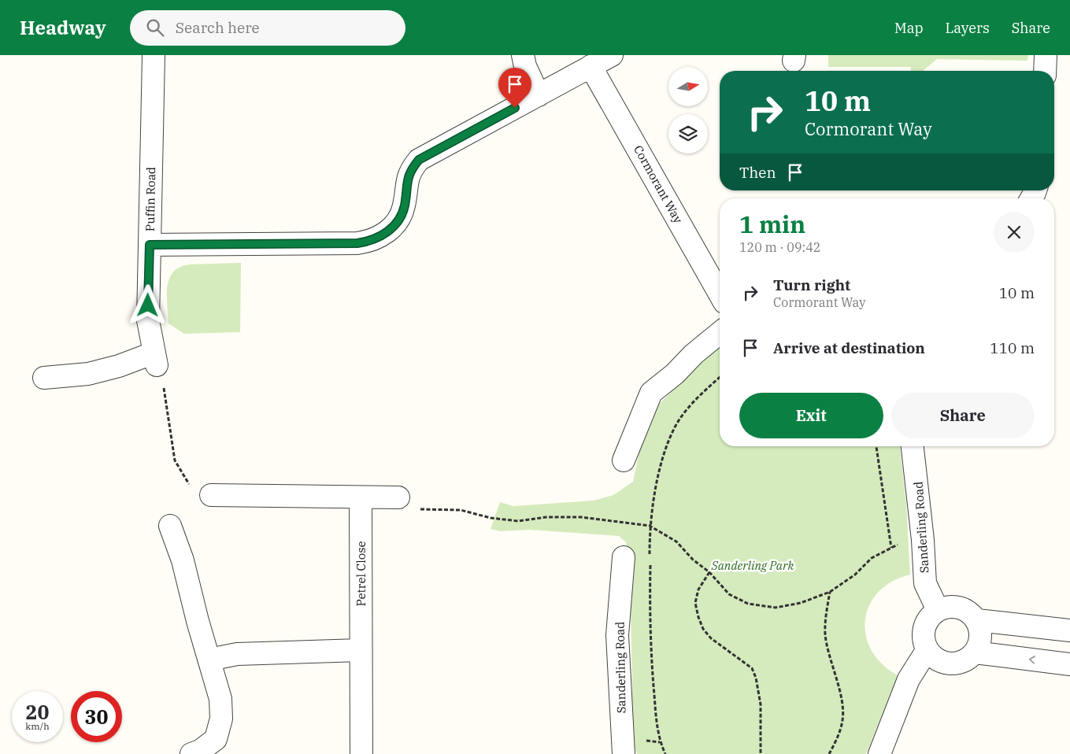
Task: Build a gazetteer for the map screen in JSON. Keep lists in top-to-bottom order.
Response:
{
  "streets": {
    "street": [
      "Cormorant Way",
      "Puffin Road",
      "Sanderling Road",
      "Petrel Close"
    ]
  },
  "parks": ["Sanderling Park"],
  "north": "right",
  "page": {
    "header": "Headway",
    "search": "Search here",
    "nav": ["Map", "Layers", "Share"],
    "turn": ["10 m", "Cormorant Way"],
    "then": "Then",
    "heading": ["1 min", "120 m · 09:42"],
    "list": [
      {
        "name": "Turn right",
        "note": "Cormorant Way",
        "value": "10 m"
      },
      {
        "name": "Arrive at destination",
        "value": "110 m"
      }
    ],
    "buttons": ["Exit", "Share"],
    "speed": "20 km/h",
    "limit": "30"
  }
}
